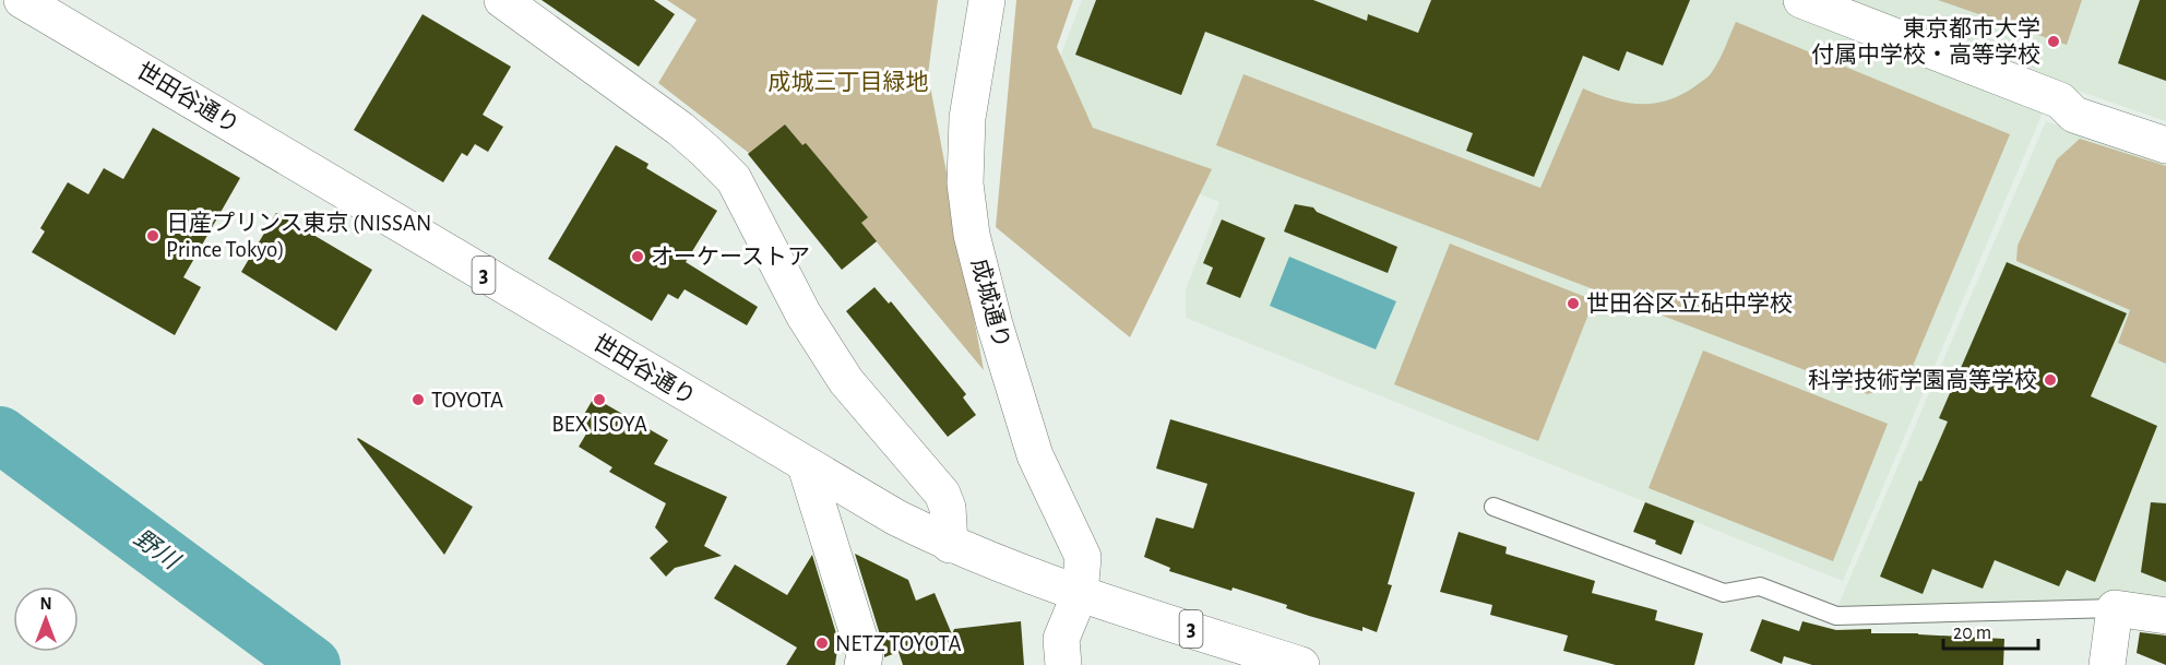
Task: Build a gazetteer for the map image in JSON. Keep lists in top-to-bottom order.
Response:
{
  "streets": {
    "street": ["世田谷通り", "3", "成城通り"]
  },
  "crossings": [
    ["世田谷通り", "成城通り"]
  ],
  "water": ["野川"],
  "parks": ["成城三丁目緑地"],
  "places": [
    "東京都市大学 付属中学校・高等学校",
    "日産プリンス東京 (NISSAN Prince Tokyo)",
    "オーケーストア",
    "世田谷区立砧中学校",
    "科学技術学園高等学校",
    "TOYOTA",
    "BEX ISOYA",
    "NETZ TOYOTA"
  ],
  "scale_bar": "20 m",
  "north": "top"
}
